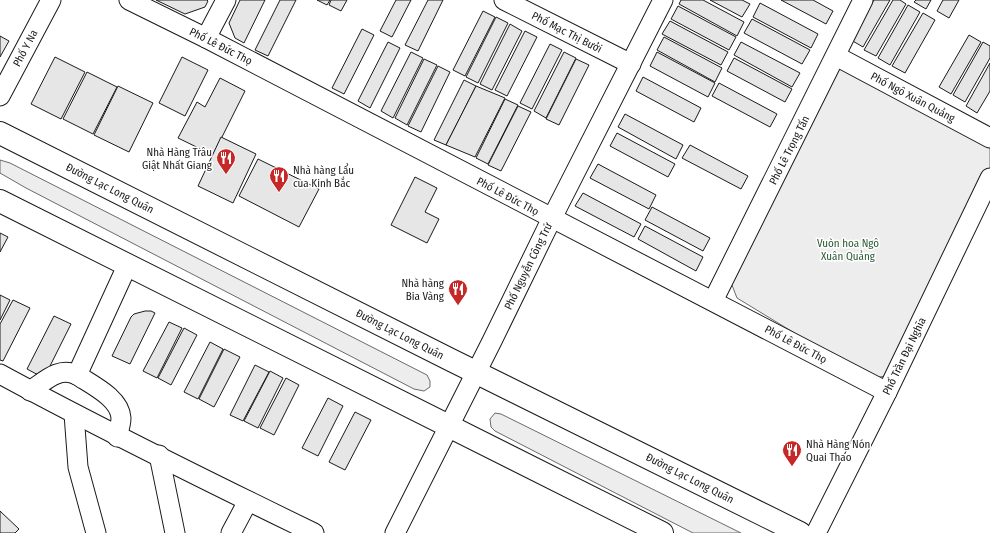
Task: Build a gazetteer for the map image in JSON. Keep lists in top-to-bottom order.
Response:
{
  "streets": {
    "main road": ["Đường Lạc Long Quân"],
    "street": [
      "Phố Mạc Thị Bưởi",
      "Phố Lê Đức Thọ",
      "Phố Y Na",
      "Phố Ngô Xuân Quảng",
      "Phố Lê Trọng Tấn",
      "Phố Nguyễn Công Trứ",
      "Phố Trần Đại Nghĩa"
    ]
  },
  "crossings": [
    ["Phố Mạc Thị Bưởi", "Phố Nguyễn Công Trứ"],
    ["Phố Lê Đức Thọ", "Phố Lê Trọng Tấn"],
    ["Phố Lê Đức Thọ", "Phố Nguyễn Công Trứ"],
    ["Phố Lê Đức Thọ", "Phố Trần Đại Nghĩa"],
    ["Phố Ngô Xuân Quảng", "Phố Lê Trọng Tấn"],
    ["Đường Lạc Long Quân", "Phố Nguyễn Công Trứ"]
  ],
  "parks": ["Vuòn hoa Ngô Xuân Quảng"],
  "places": {
    "restaurant": [
      "Nhà Hàng Trâu Giật Nhất Giang",
      "Nhà hàng Lẩu cua Kinh Bắc",
      "Nhà hàng Bia Vàng",
      "Nhà Hàng Nón Quai Thao"
    ]
  }
}
